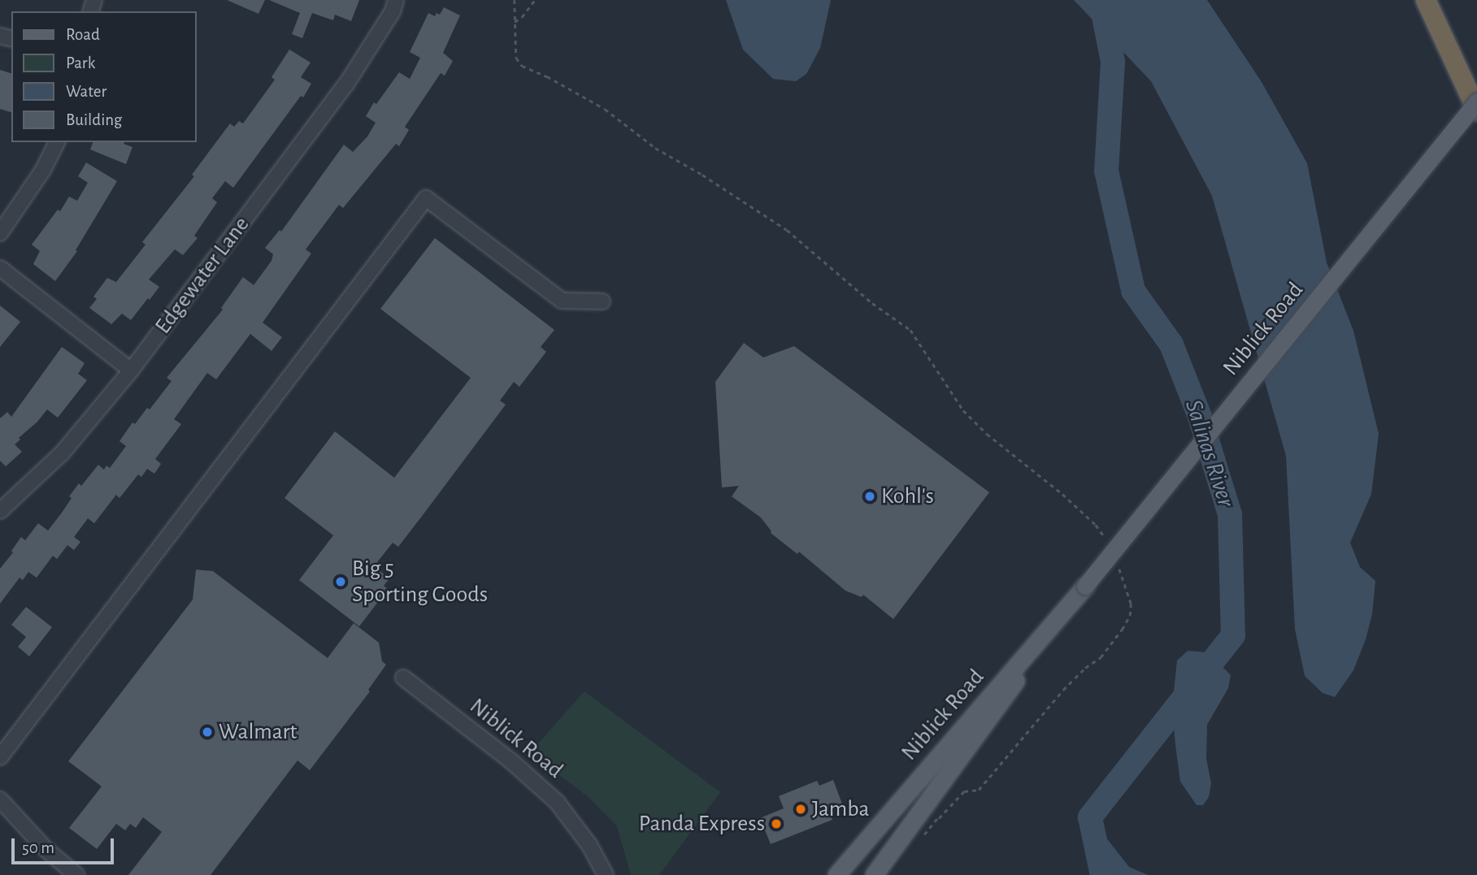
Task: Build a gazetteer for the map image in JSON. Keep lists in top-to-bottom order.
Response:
{
  "streets": {
    "main road": ["Niblick Road"],
    "street": ["Edgewater Lane"]
  },
  "water": ["Salinas River"],
  "places": [
    "Kohl's",
    "Big 5 Sporting Goods",
    "Walmart",
    "Jamba",
    "Panda Express"
  ],
  "legend": [
    "Road",
    "Park",
    "Water",
    "Building"
  ],
  "scale_bar": "50 m"
}
